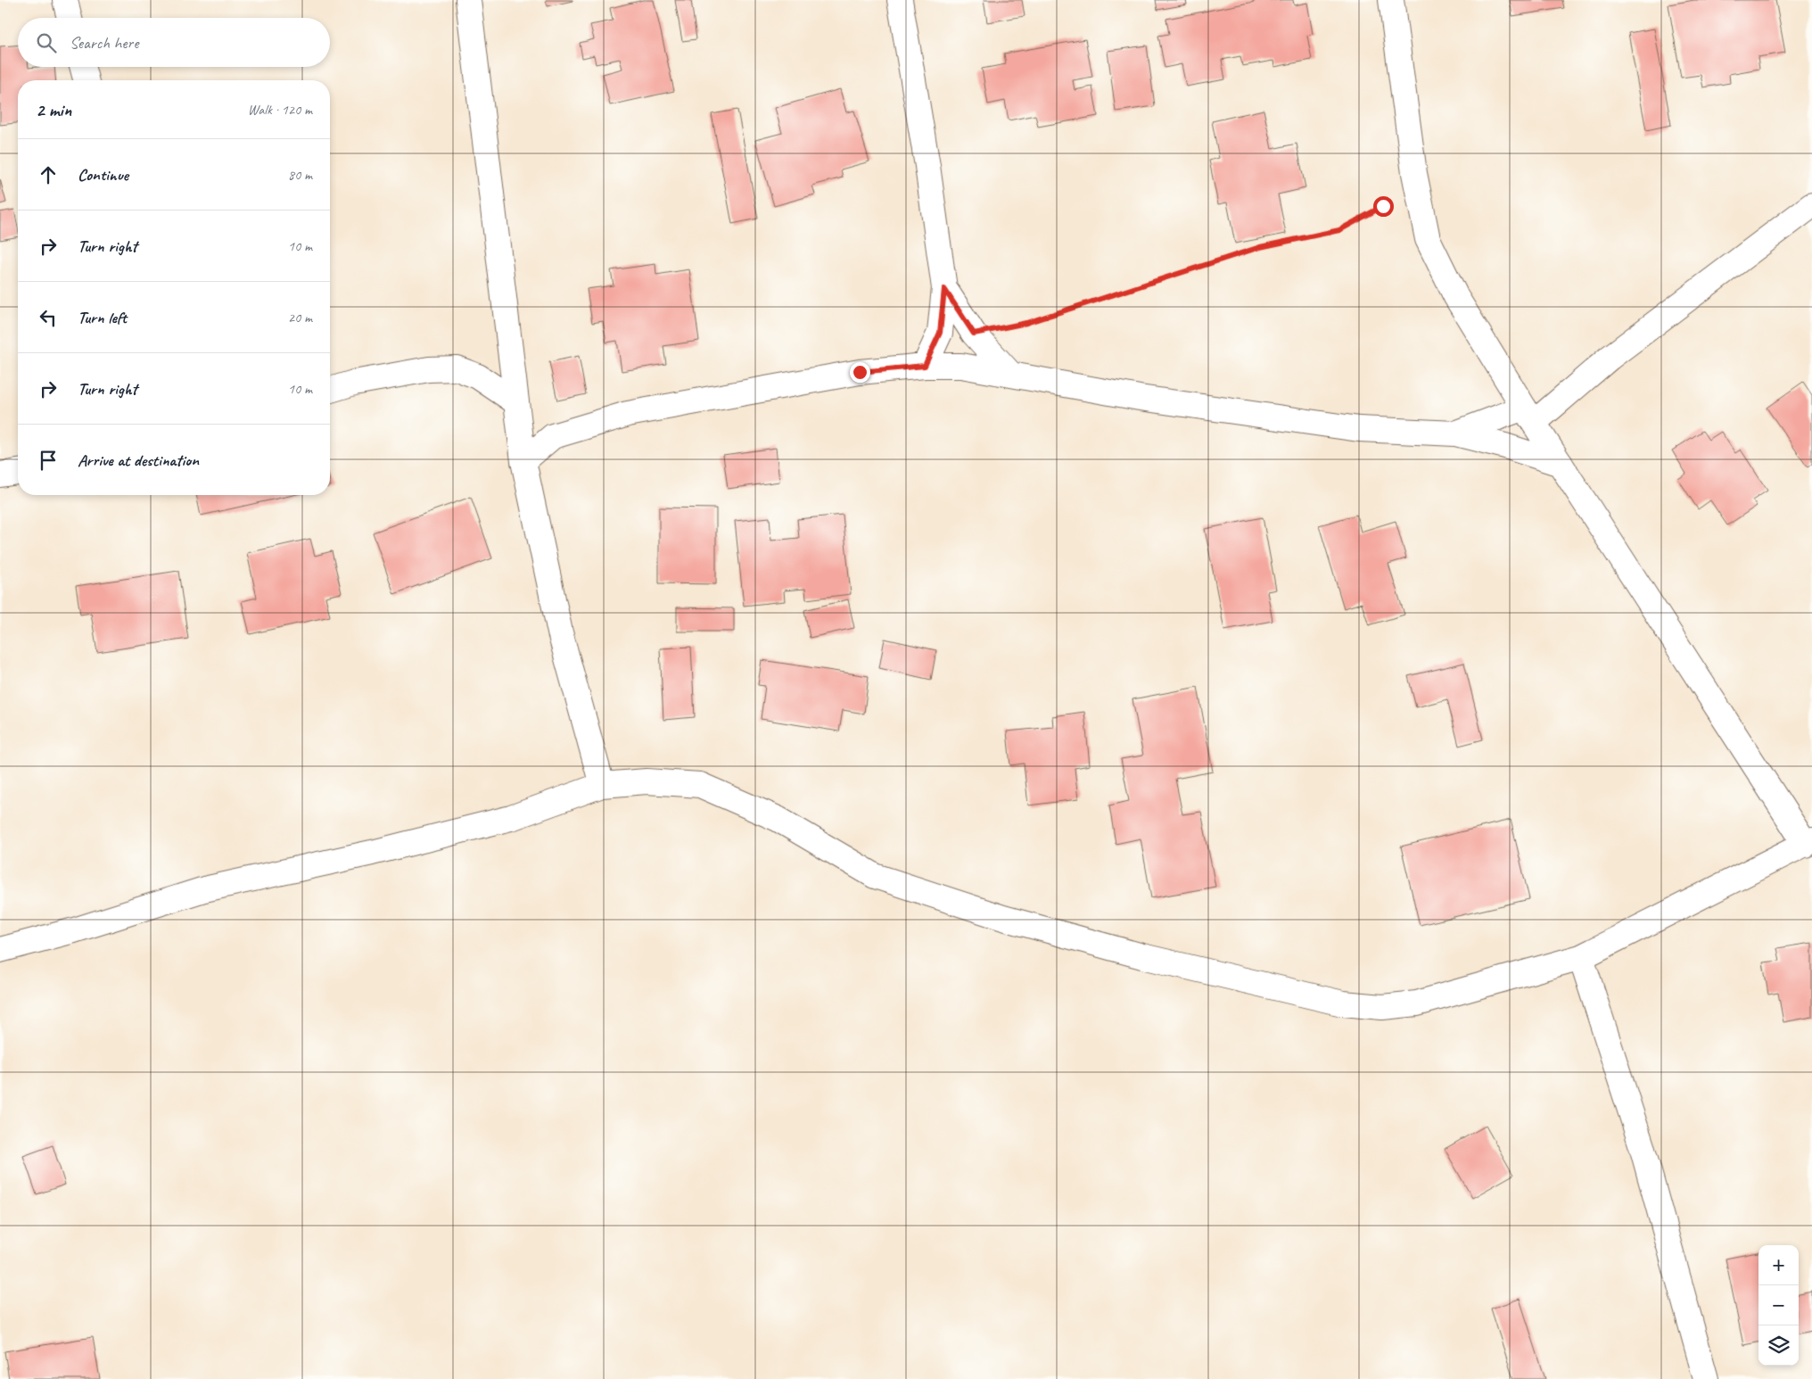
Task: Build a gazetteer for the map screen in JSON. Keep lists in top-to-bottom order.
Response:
{
  "page": {
    "search": "Search here",
    "heading": ["2 min", "Walk · 120 m"],
    "list": [
      ["Continue", "80 m"],
      ["Turn right", "10 m"],
      ["Turn left", "20 m"],
      ["Turn right", "10 m"],
      "Arrive at destination"
    ],
    "map_buttons": ["+", "−"]
  }
}
